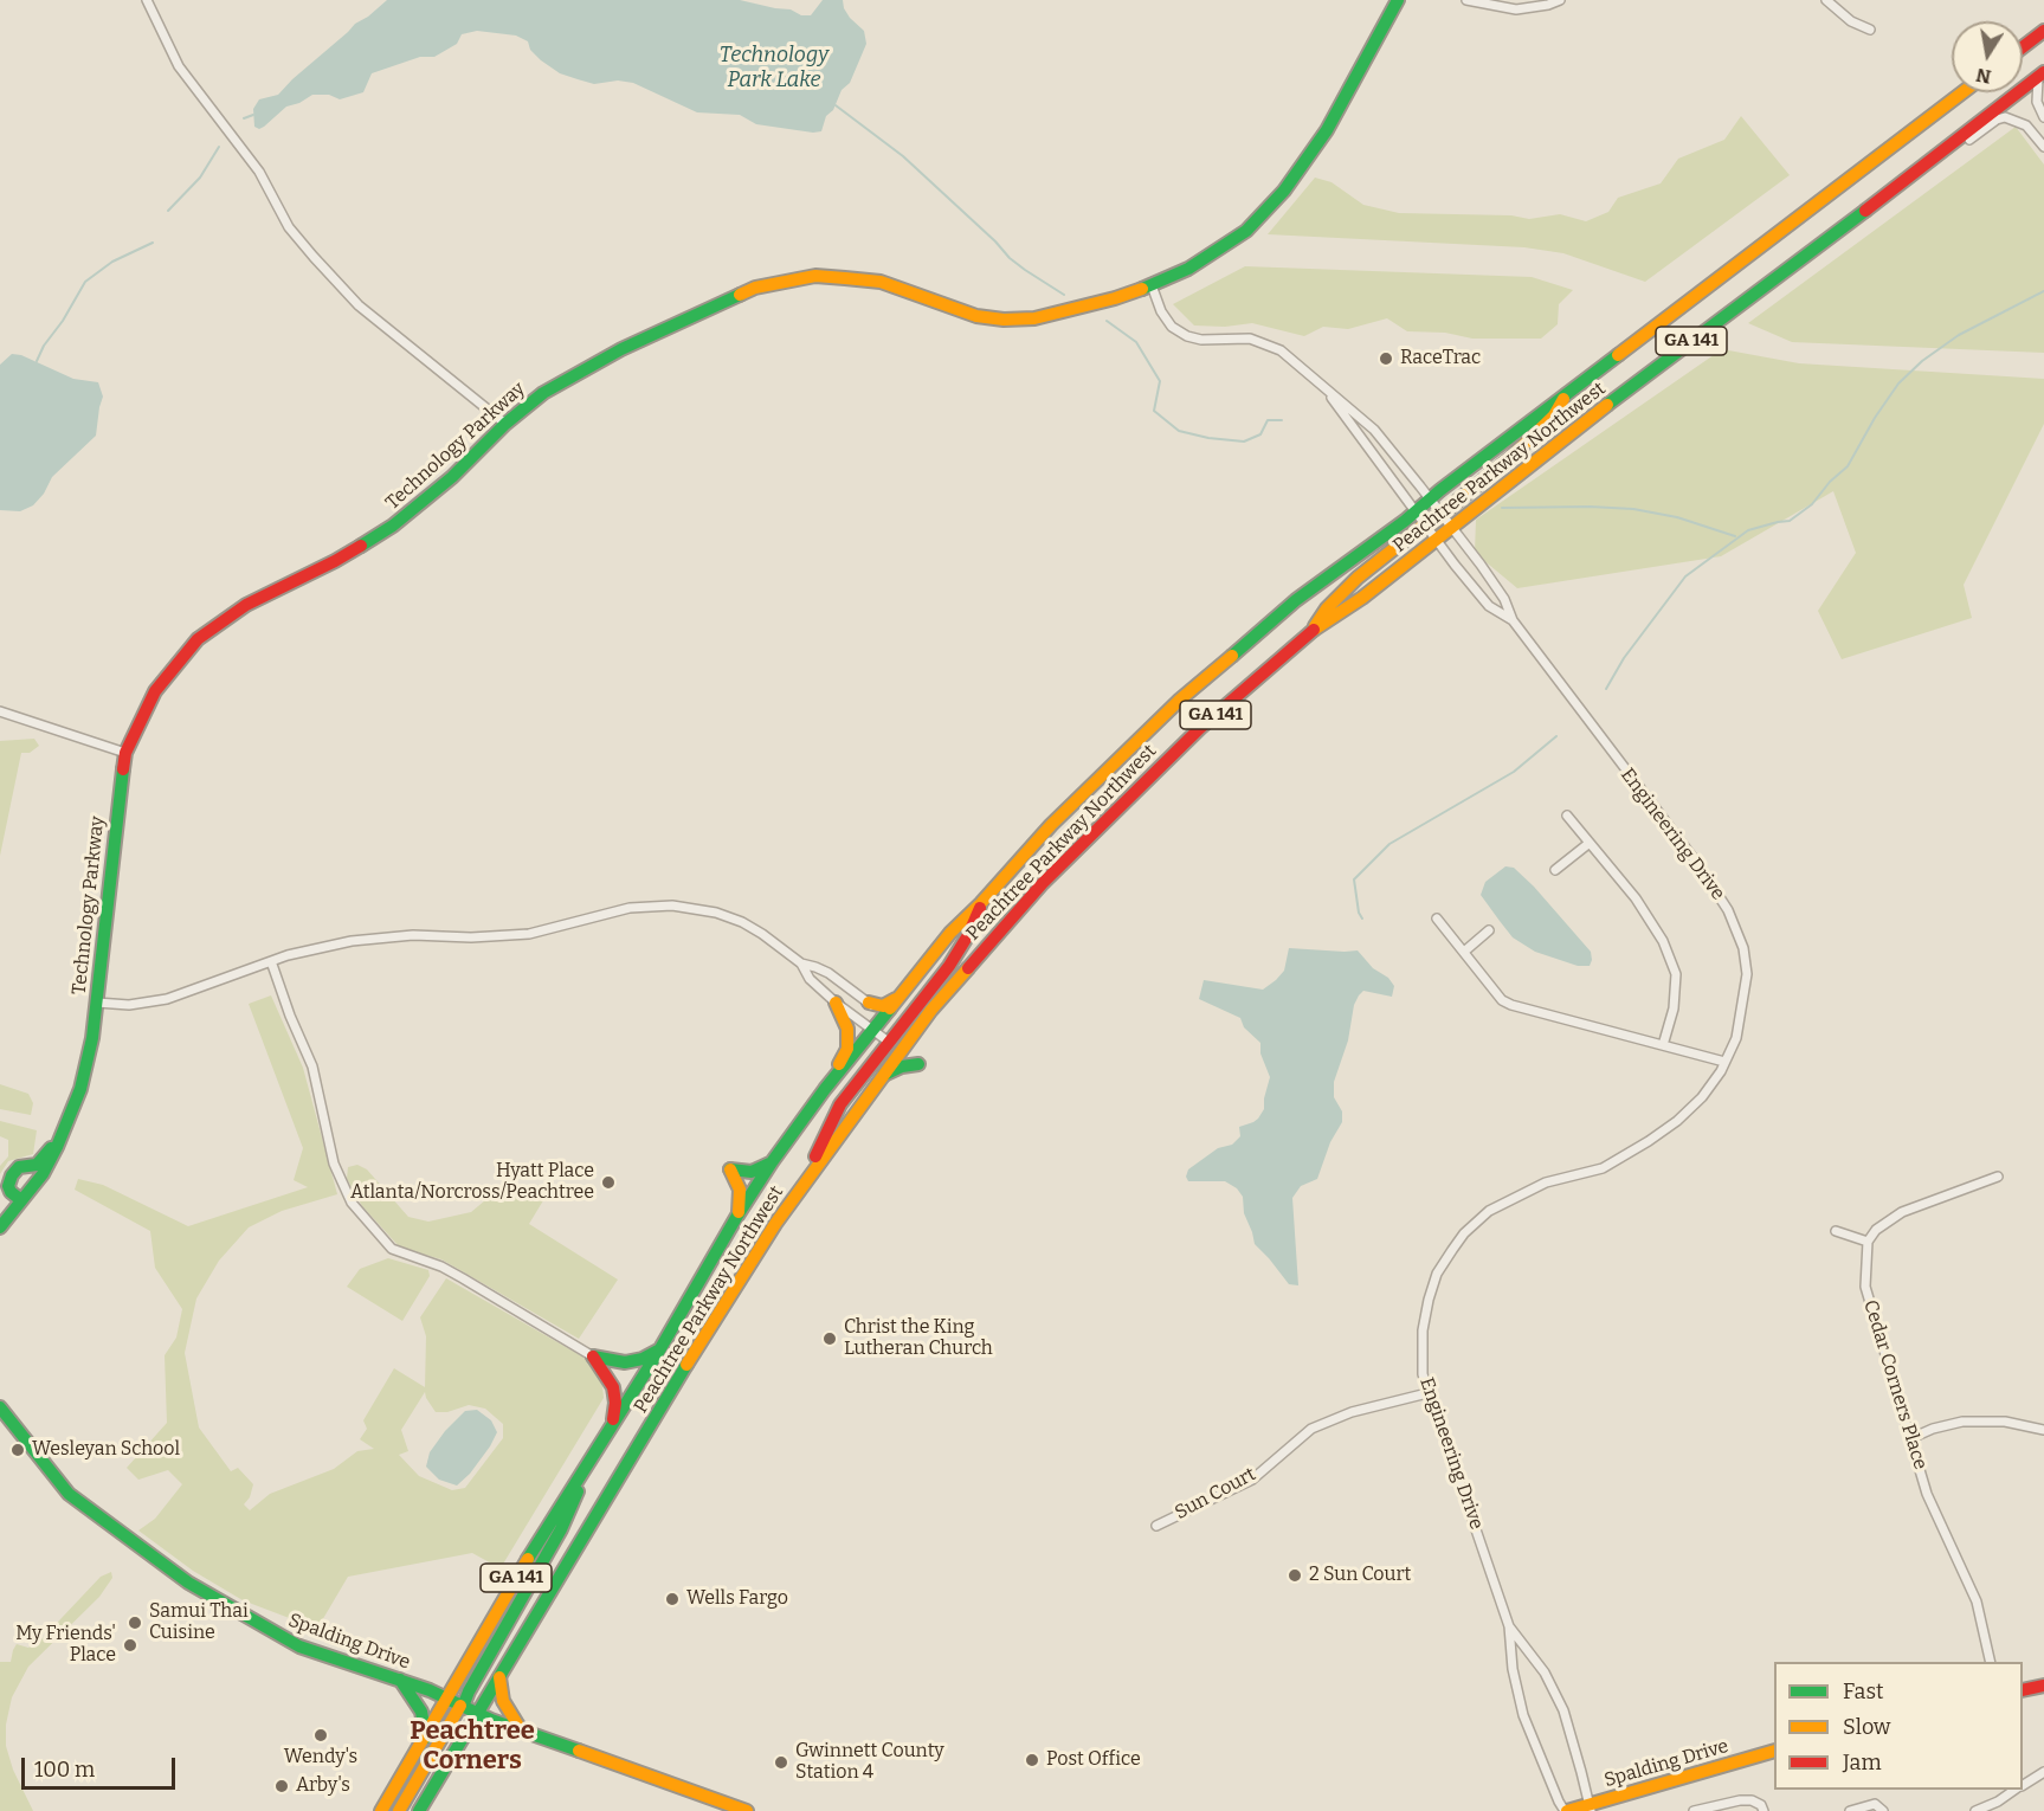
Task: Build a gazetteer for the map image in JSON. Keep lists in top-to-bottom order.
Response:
{
  "streets": {
    "main road": [
      "GA 141",
      "Technology Parkway",
      "Peachtree Parkway Northwest",
      "Spalding Drive"
    ],
    "street": ["Engineering Drive", "Cedar Corners Place", "Sun Court"]
  },
  "crossings": [
    ["Technology Parkway", "Engineering Drive"],
    ["Peachtree Parkway Northwest", "Engineering Drive"],
    ["Peachtree Parkway Northwest", "Spalding Drive"],
    ["Engineering Drive", "Sun Court"],
    ["Engineering Drive", "Spalding Drive"]
  ],
  "districts": ["Peachtree Corners"],
  "water": ["Technology Park Lake"],
  "places": [
    "RaceTrac",
    "Hyatt Place Atlanta/Norcross/Peachtree",
    "Christ the King Lutheran Church",
    "Wesleyan School",
    "2 Sun Court",
    "Wells Fargo",
    "Samui Thai Cuisine",
    "My Friends' Place",
    "Wendy's",
    "Post Office",
    "Gwinnett County Station 4",
    "Arby's"
  ],
  "legend": ["Fast", "Slow", "Jam"],
  "scale_bar": "100 m",
  "north": "bottom"
}
